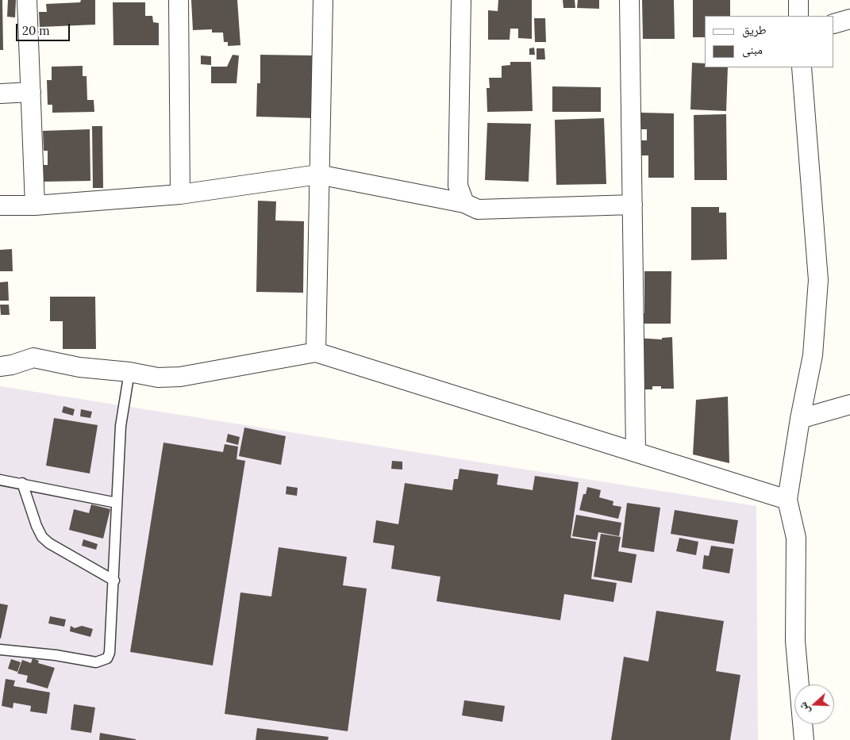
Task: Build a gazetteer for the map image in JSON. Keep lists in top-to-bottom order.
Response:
{
  "legend": ["طريق", "مبنى"],
  "scale_bar": "20 m",
  "north": "left"
}
